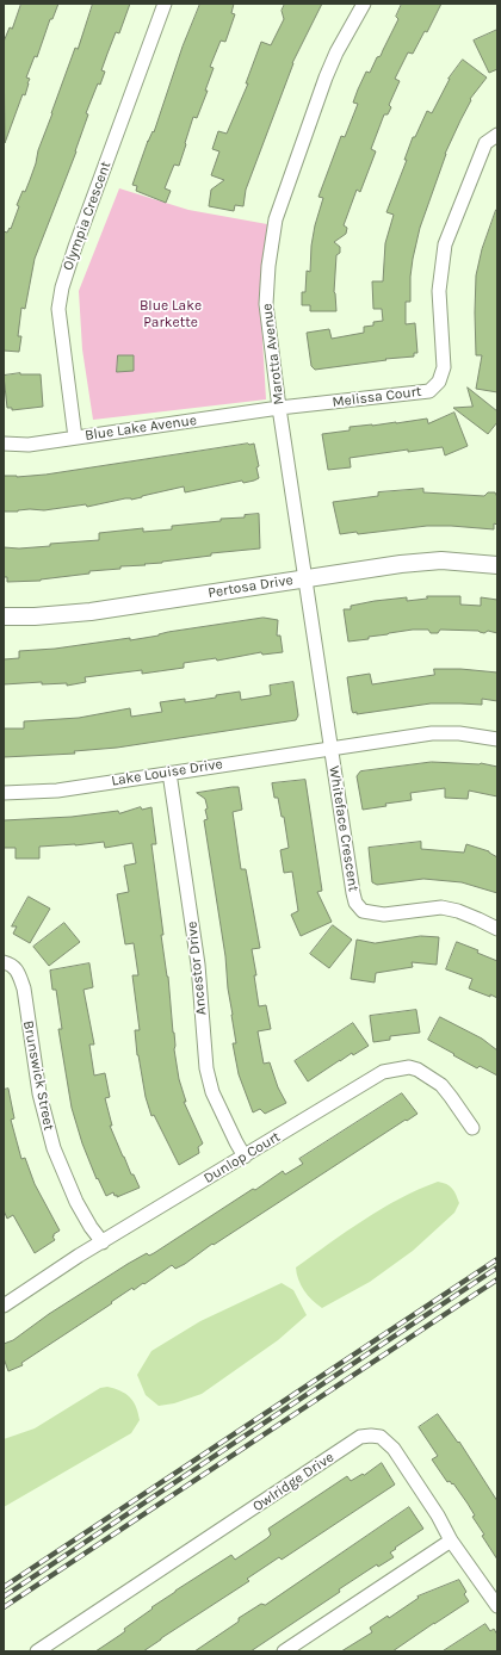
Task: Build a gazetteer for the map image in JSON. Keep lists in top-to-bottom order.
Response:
{
  "streets": {
    "street": [
      "Olympia Crescent",
      "Marotta Avenue",
      "Melissa Court",
      "Blue Lake Avenue",
      "Pertosa Drive",
      "Lake Louise Drive",
      "Whiteface Crescent",
      "Ancestor Drive",
      "Brunswick Street",
      "Dunlop Court",
      "Owlridge Drive"
    ]
  },
  "crossings": [
    ["Olympia Crescent", "Blue Lake Avenue"],
    ["Marotta Avenue", "Melissa Court"],
    ["Marotta Avenue", "Blue Lake Avenue"],
    ["Marotta Avenue", "Pertosa Drive"],
    ["Marotta Avenue", "Whiteface Crescent"],
    ["Melissa Court", "Blue Lake Avenue"],
    ["Pertosa Drive", "Whiteface Crescent"],
    ["Lake Louise Drive", "Whiteface Crescent"],
    ["Lake Louise Drive", "Ancestor Drive"],
    ["Ancestor Drive", "Dunlop Court"],
    ["Brunswick Street", "Dunlop Court"]
  ],
  "parks": ["Blue Lake Parkette"]
}
